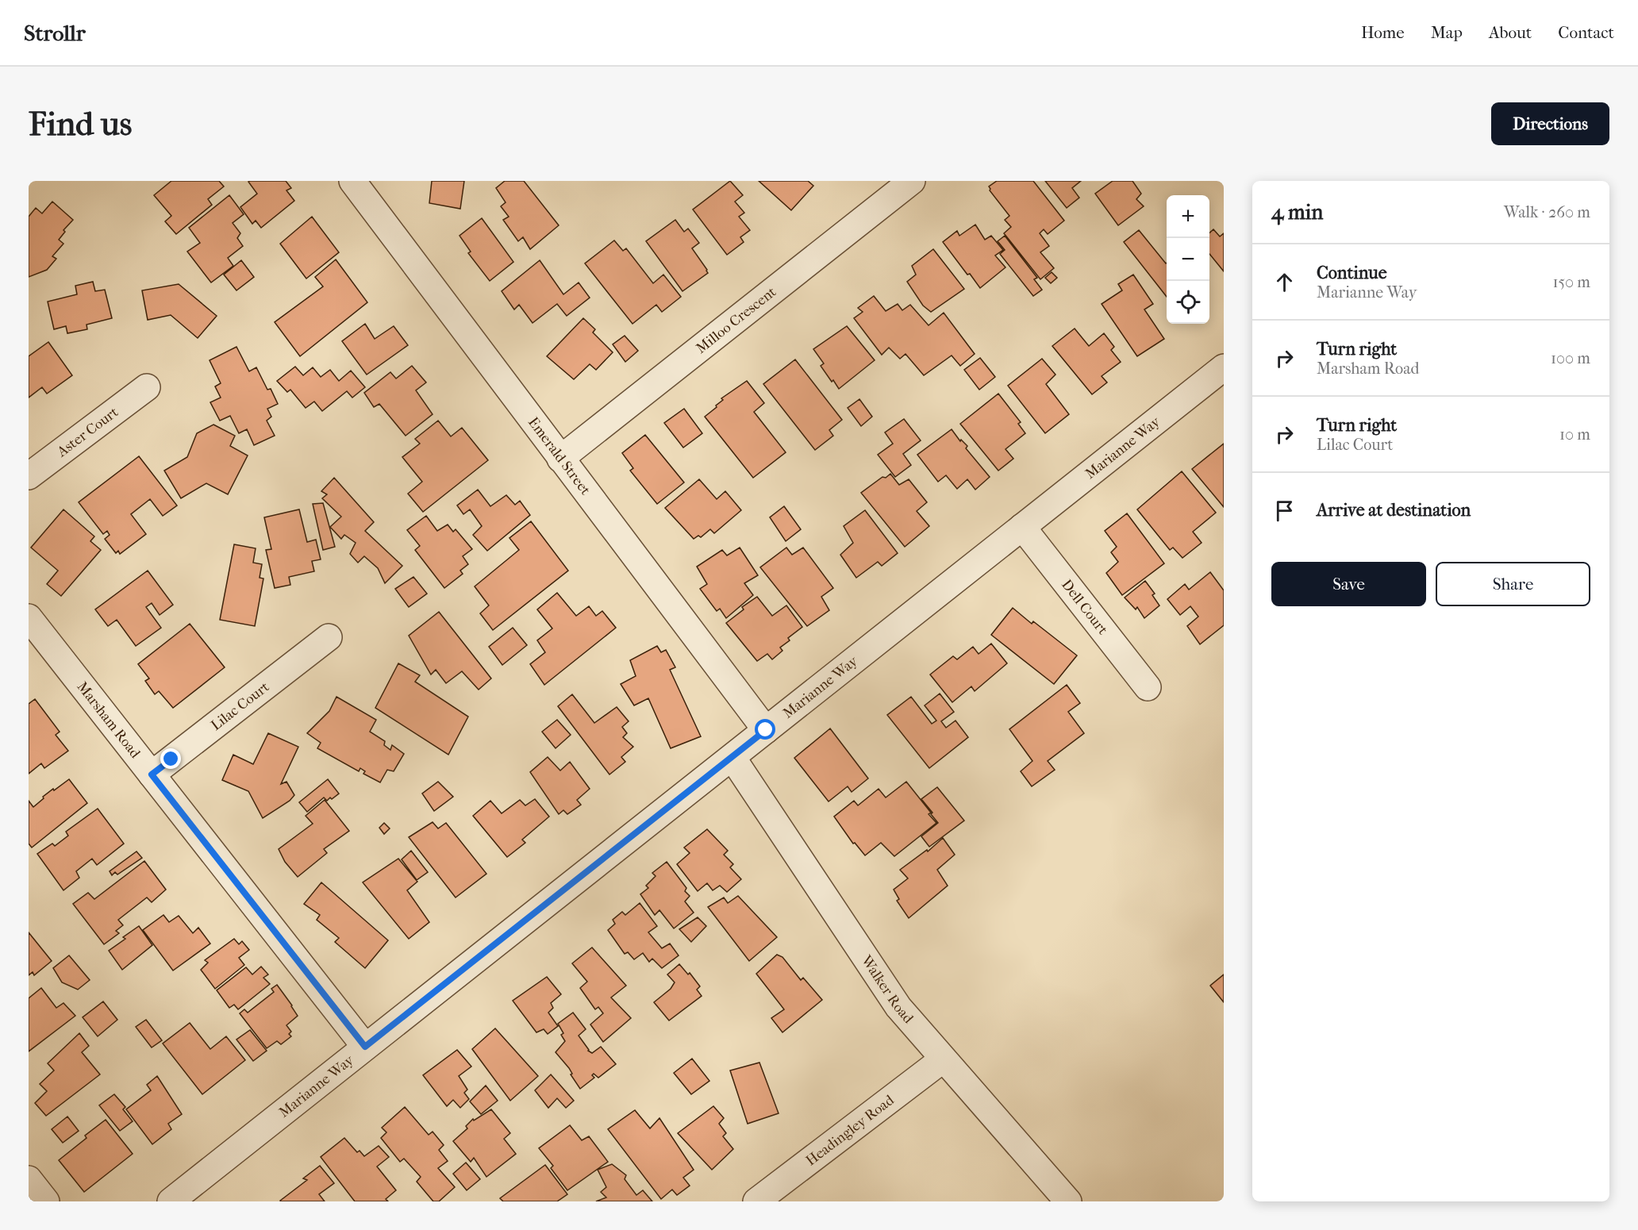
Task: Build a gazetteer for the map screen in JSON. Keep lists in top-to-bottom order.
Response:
{
  "streets": {
    "street": [
      "Milloo Crescent",
      "Aster Court",
      "Marianne Way",
      "Emerald Street",
      "Dell Court",
      "Lilac Court",
      "Marsham Road",
      "Walker Road",
      "Headingley Road"
    ]
  },
  "crossings": [
    ["Milloo Crescent", "Emerald Street"],
    ["Marianne Way", "Emerald Street"],
    ["Marianne Way", "Dell Court"],
    ["Marianne Way", "Marsham Road"],
    ["Marianne Way", "Walker Road"],
    ["Lilac Court", "Marsham Road"],
    ["Walker Road", "Headingley Road"]
  ],
  "page": {
    "header": "Strollr",
    "nav": [
      "Home",
      "Map",
      "About",
      "Contact"
    ],
    "buttons": [
      "Directions",
      ["Save", "Share"]
    ],
    "title": "Find us",
    "heading": ["4 min", "Walk · 260 m"],
    "map_buttons": ["+", "−"],
    "list": [
      ["Continue", "Marianne Way", "150 m"],
      ["Turn right", "Marsham Road", "100 m"],
      ["Turn right", "Lilac Court", "10 m"],
      "Arrive at destination"
    ]
  }
}
